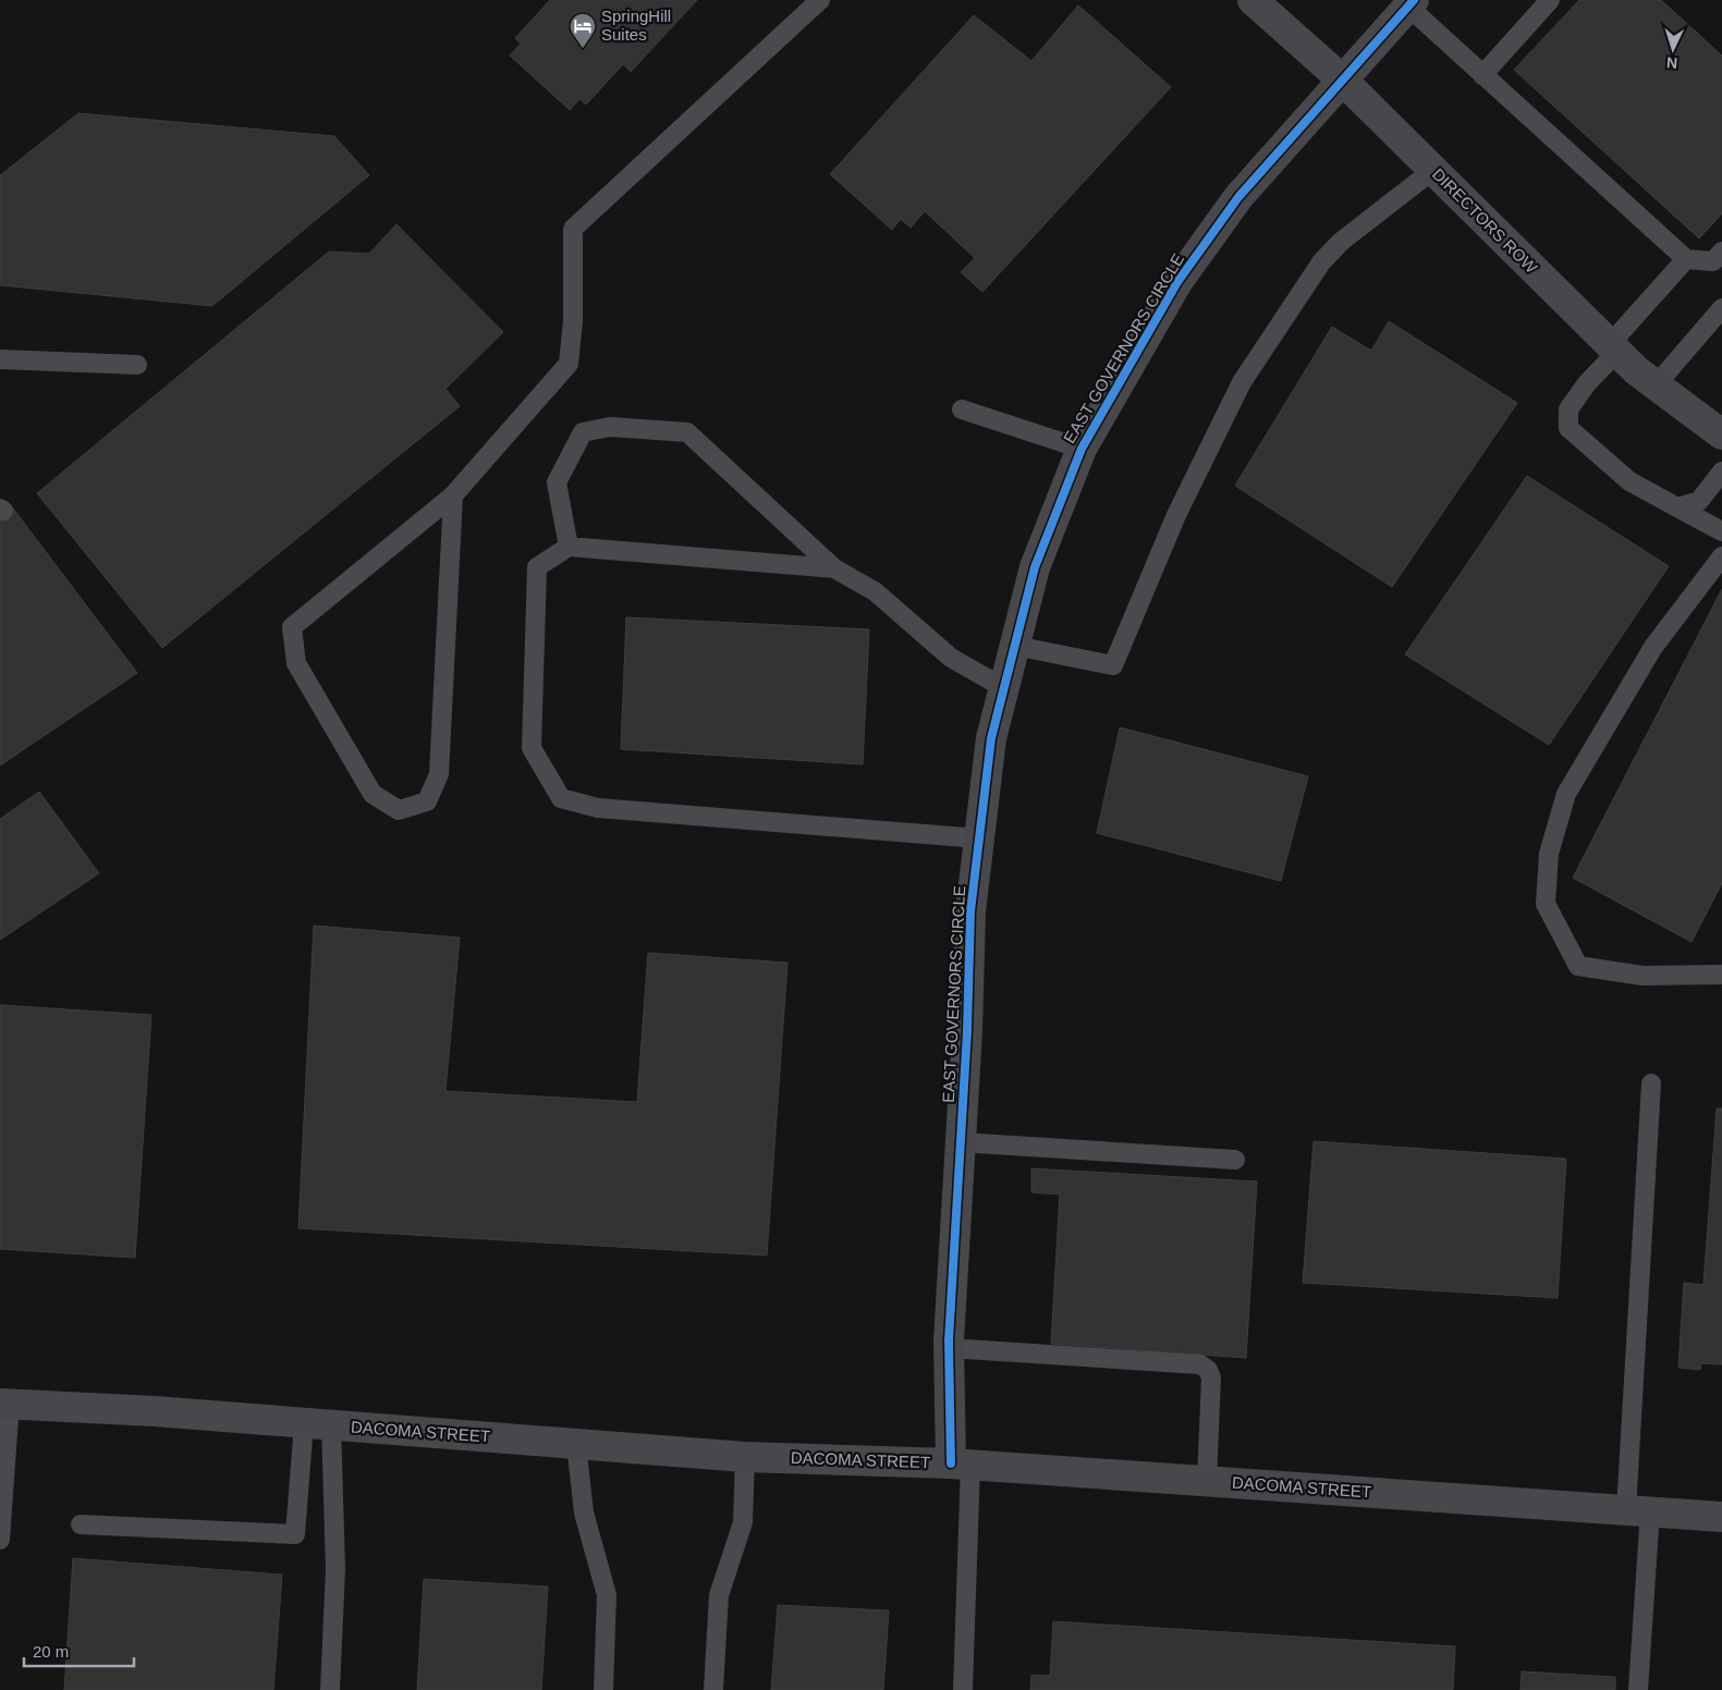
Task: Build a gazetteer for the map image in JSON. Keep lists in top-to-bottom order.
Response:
{
  "streets": {
    "street": ["DIRECTORS ROW", "EAST GOVERNORS CIRCLE", "DACOMA STREET"]
  },
  "crossings": [
    ["DIRECTORS ROW", "EAST GOVERNORS CIRCLE"],
    ["EAST GOVERNORS CIRCLE", "DACOMA STREET"]
  ],
  "places": {
    "hotel": ["SpringHill Suites"]
  },
  "scale_bar": "20 m",
  "north": "bottom"
}
